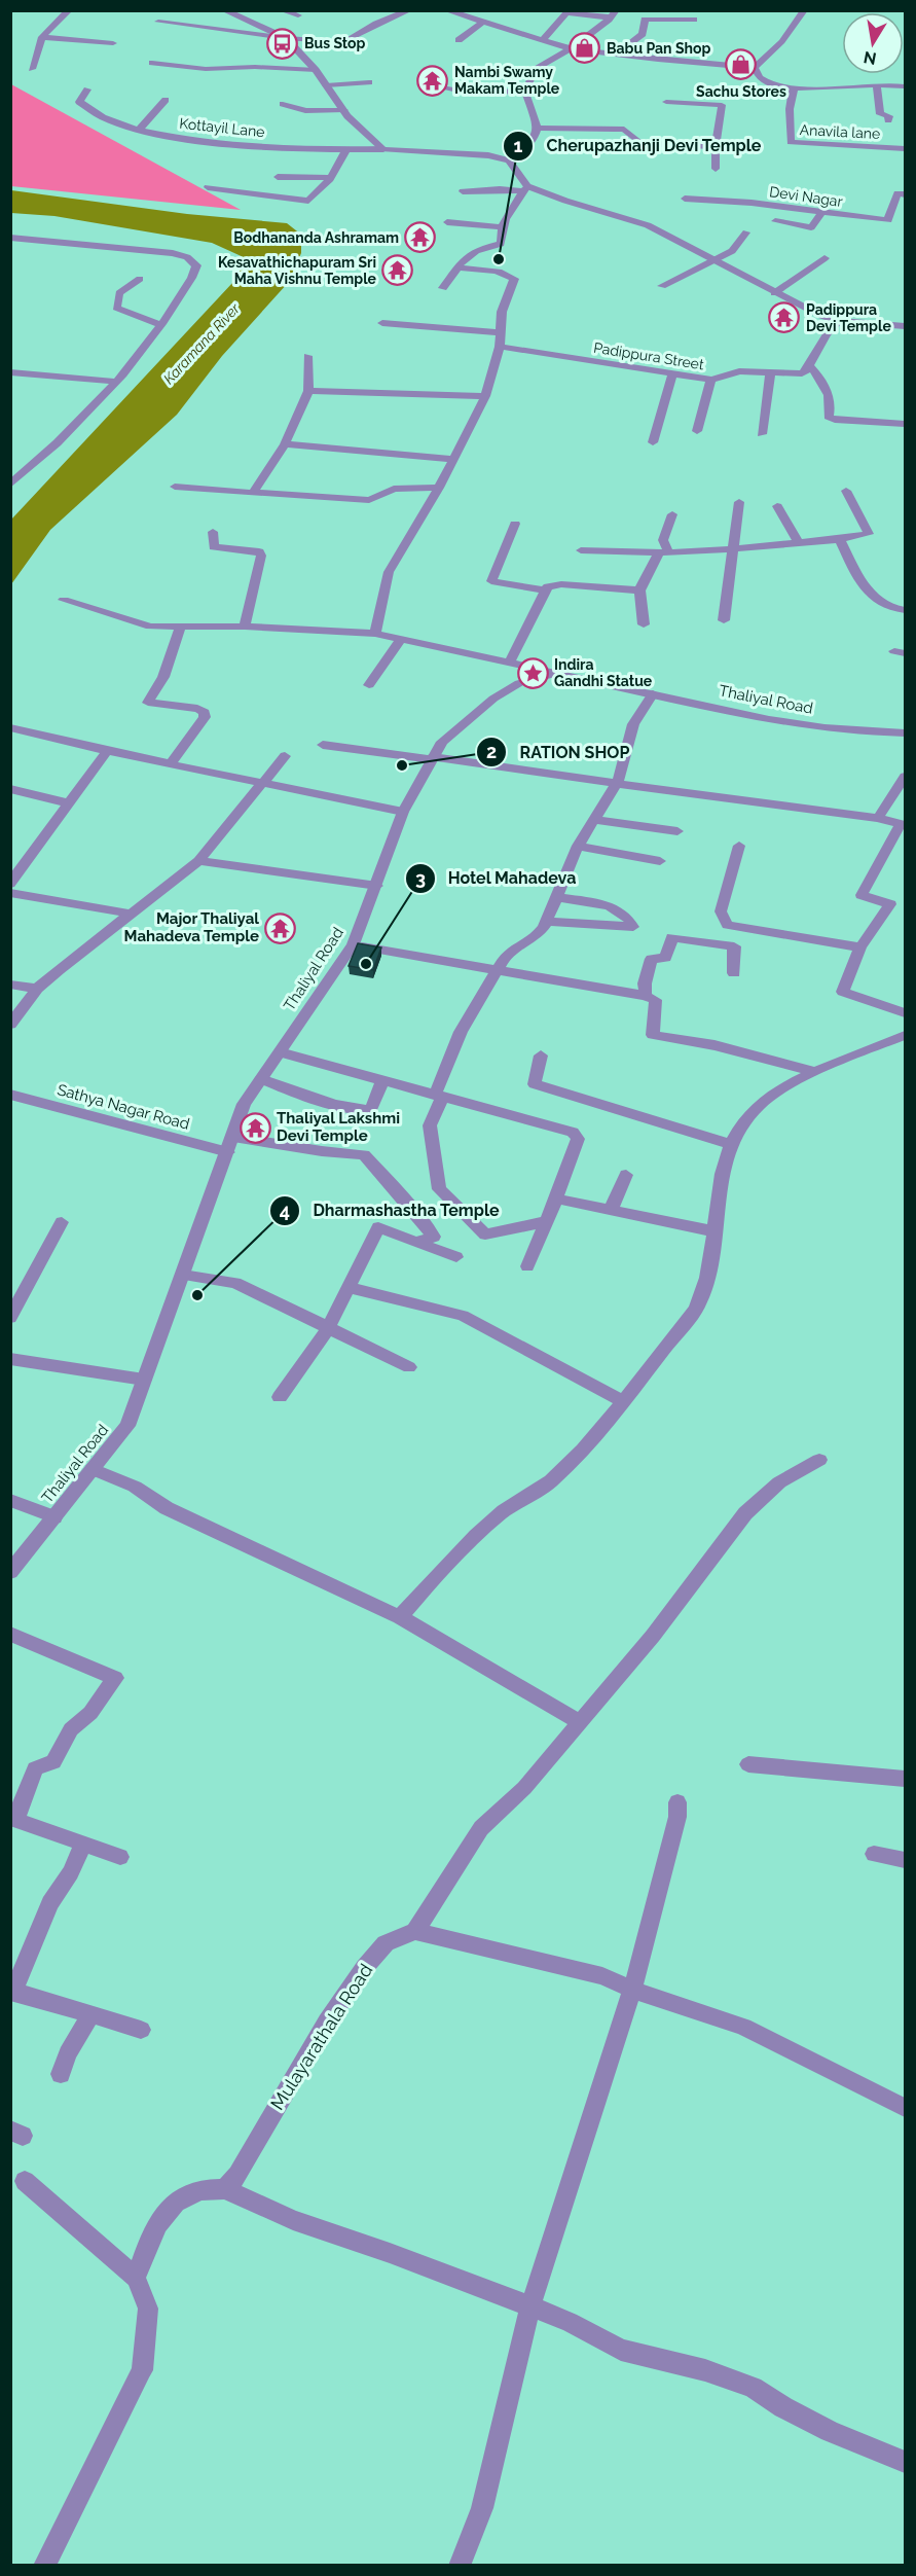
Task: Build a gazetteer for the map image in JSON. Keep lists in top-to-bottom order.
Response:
{
  "streets": {
    "street": [
      "Kottayil Lane",
      "Anavila lane",
      "Devi Nagar",
      "Padippura Street",
      "Thaliyal Road",
      "Sathya Nagar Road",
      "Mulayarathala Road"
    ]
  },
  "crossings": [
    ["Thaliyal Road", "Sathya Nagar Road"]
  ],
  "water": ["Karamana River"],
  "places": {
    "bus stop": ["Bus Stop"],
    "shop": ["Babu Pan Shop", "Sachu Stores"],
    "temple": [
      "Nambi Swamy Makam Temple",
      "Bodhananda Ashramam",
      "Kesavathichapuram Sri Maha Vishnu Temple",
      "Padippura Devi Temple",
      "Major Thaliyal Mahadeva Temple",
      "Thaliyal Lakshmi Devi Temple"
    ],
    "other": [
      "Cherupazhanji Devi Temple",
      "RATION SHOP",
      "Hotel Mahadeva",
      "Dharmashastha Temple"
    ],
    "place": ["Indira Gandhi Statue"]
  },
  "north": "bottom"
}
